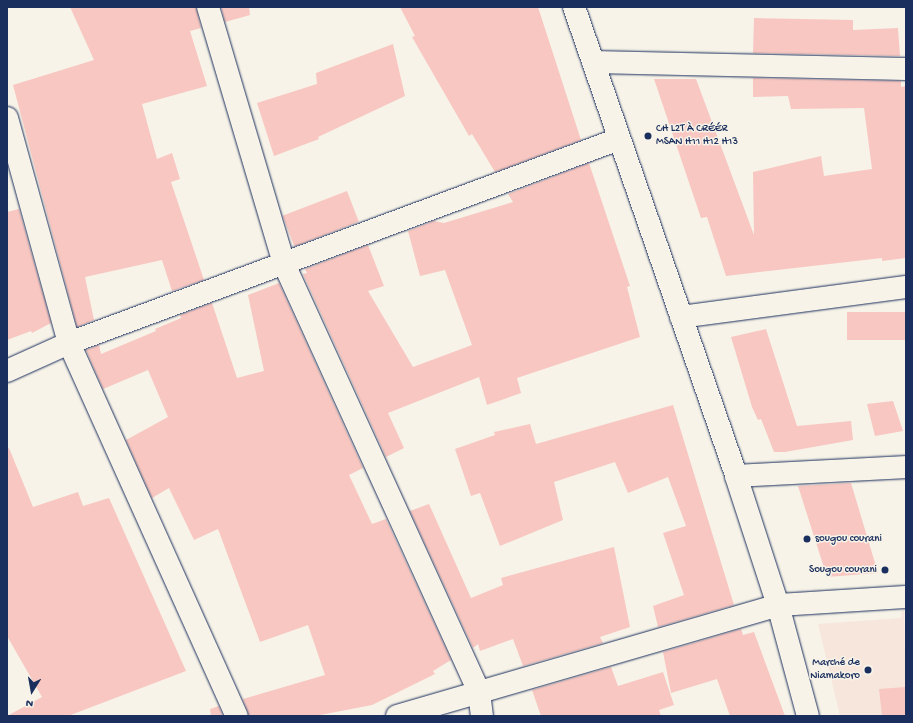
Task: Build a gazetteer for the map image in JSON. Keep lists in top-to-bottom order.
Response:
{
  "places": [
    "CH L2T À CRÉÉR MSAN H11 H12 H13",
    "sougou courani",
    "Sougou courani",
    "Marché de Niamakoro"
  ],
  "north": "bottom"
}
